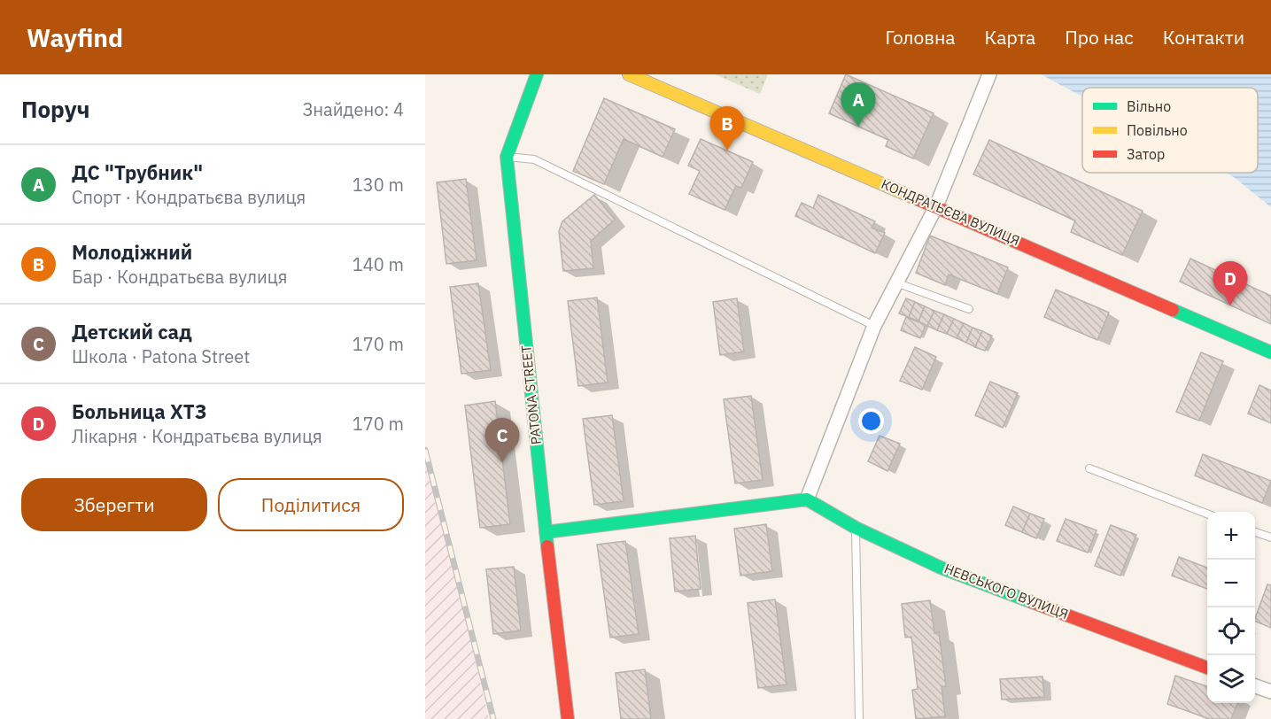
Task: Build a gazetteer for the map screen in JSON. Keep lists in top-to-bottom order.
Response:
{
  "streets": {
    "street": ["КОНДРАТЬЄВА ВУЛИЦЯ", "PATONA STREET", "НЕВСЬКОГО ВУЛИЦЯ"]
  },
  "legend": ["Вільно", "Повільно", "Затор"],
  "page": {
    "header": "Wayfind",
    "nav": [
      "Головна",
      "Карта",
      "Про нас",
      "Контакти"
    ],
    "heading": ["Поруч", "Знайдено: 4"],
    "pins": [
      "A",
      "B",
      "D",
      "C"
    ],
    "list": [
      {
        "mark": "A",
        "name": "ДС \"Трубник\"",
        "note": "Спорт · Кондратьєва вулиця",
        "value": "130 m"
      },
      {
        "mark": "B",
        "name": "Молодіжний",
        "note": "Бар · Кондратьєва вулиця",
        "value": "140 m"
      },
      {
        "mark": "C",
        "name": "Детский сад",
        "note": "Школа · Patona Street",
        "value": "170 m"
      },
      {
        "mark": "D",
        "name": "Больница ХТЗ",
        "note": "Лікарня · Кондратьєва вулиця",
        "value": "170 m"
      }
    ],
    "buttons": ["Зберегти", "Поділитися"],
    "map_buttons": ["+", "−"]
  }
}
